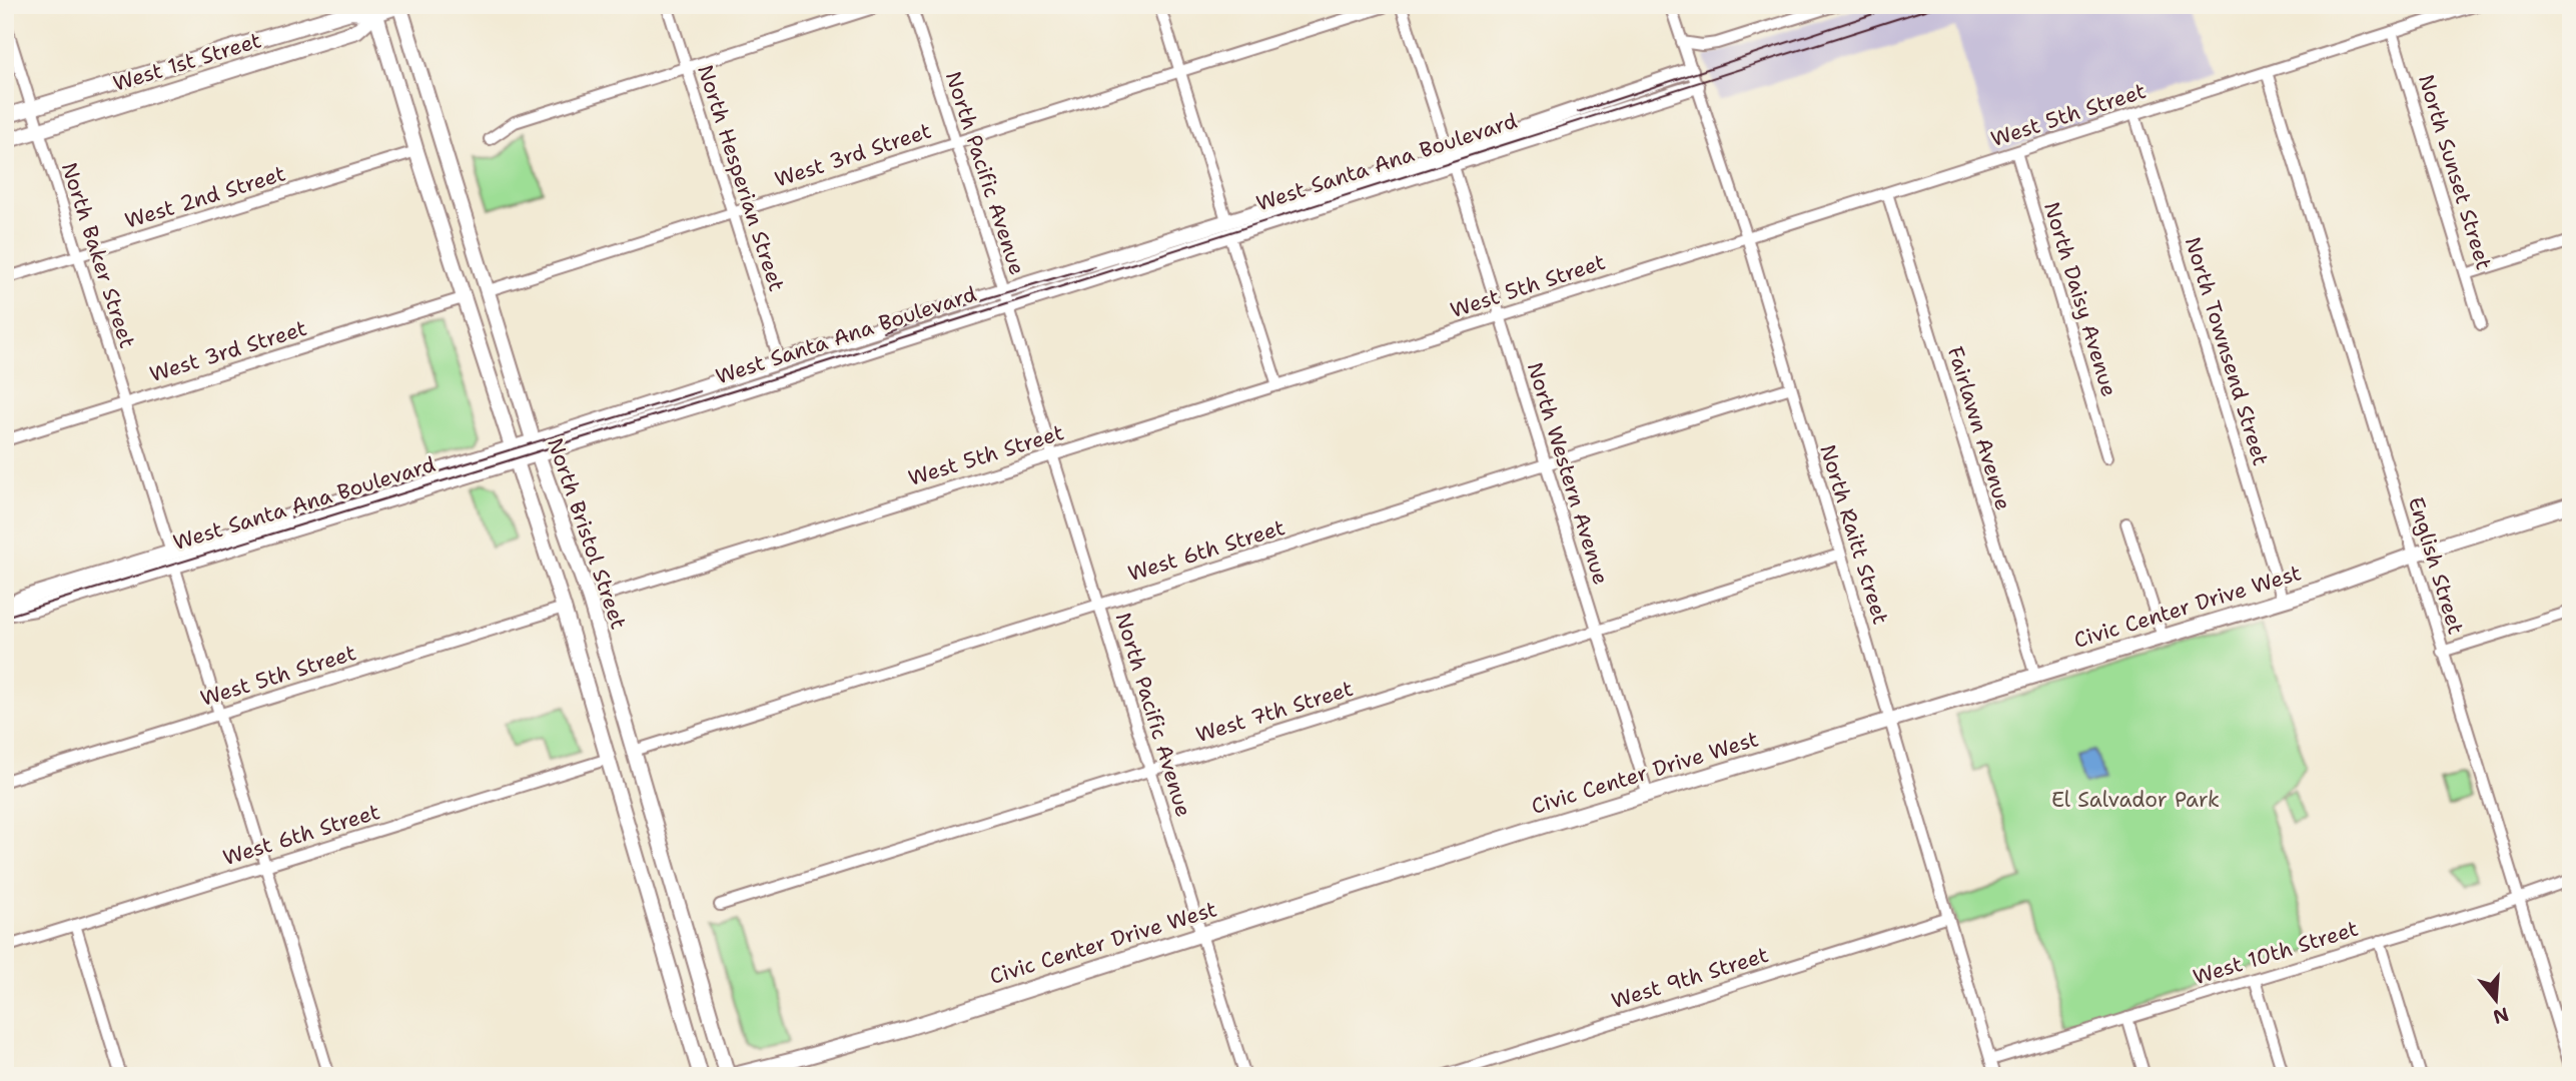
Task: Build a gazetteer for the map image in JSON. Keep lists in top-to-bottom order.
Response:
{
  "streets": {
    "main road": [
      "West 1st Street",
      "West Santa Ana Boulevard",
      "North Bristol Street",
      "Civic Center Drive West"
    ],
    "street": [
      "West 5th Street",
      "West 3rd Street",
      "North Sunset Street",
      "North Pacific Avenue",
      "North Hesperian Street",
      "West 2nd Street",
      "North Baker Street",
      "North Daisy Avenue",
      "North Townsend Street",
      "Fairlawn Avenue",
      "North Western Avenue",
      "North Raitt Street",
      "West 6th Street",
      "English Street",
      "West 7th Street",
      "West 10th Street",
      "West 9th Street"
    ]
  },
  "crossings": [
    ["West 1st Street", "North Baker Street"],
    ["West 1st Street", "North Bristol Street"],
    ["West 5th Street", "North Sunset Street"],
    ["West 5th Street", "North Pacific Avenue"],
    ["West 5th Street", "North Baker Street"],
    ["West 5th Street", "North Daisy Avenue"],
    ["West 5th Street", "North Townsend Street"],
    ["West 5th Street", "Fairlawn Avenue"],
    ["West 5th Street", "North Western Avenue"],
    ["West 5th Street", "North Bristol Street"],
    ["West 5th Street", "North Raitt Street"],
    ["West 5th Street", "English Street"],
    ["West 3rd Street", "North Pacific Avenue"],
    ["West 3rd Street", "North Hesperian Street"],
    ["West 3rd Street", "North Baker Street"],
    ["West 3rd Street", "North Bristol Street"],
    ["West Santa Ana Boulevard", "North Pacific Avenue"],
    ["West Santa Ana Boulevard", "North Hesperian Street"],
    ["West Santa Ana Boulevard", "North Baker Street"],
    ["West Santa Ana Boulevard", "North Western Avenue"],
    ["West Santa Ana Boulevard", "North Bristol Street"],
    ["West Santa Ana Boulevard", "North Raitt Street"],
    ["North Pacific Avenue", "West 6th Street"],
    ["North Pacific Avenue", "Civic Center Drive West"],
    ["North Pacific Avenue", "West 7th Street"],
    ["West 2nd Street", "North Baker Street"],
    ["West 2nd Street", "North Bristol Street"],
    ["North Baker Street", "West 6th Street"],
    ["North Townsend Street", "Civic Center Drive West"],
    ["Fairlawn Avenue", "Civic Center Drive West"],
    ["North Western Avenue", "West 6th Street"],
    ["North Western Avenue", "Civic Center Drive West"],
    ["North Western Avenue", "West 7th Street"],
    ["North Bristol Street", "West 6th Street"],
    ["North Bristol Street", "Civic Center Drive West"],
    ["North Raitt Street", "West 6th Street"],
    ["North Raitt Street", "Civic Center Drive West"],
    ["North Raitt Street", "West 7th Street"],
    ["North Raitt Street", "West 10th Street"],
    ["North Raitt Street", "West 9th Street"],
    ["English Street", "Civic Center Drive West"],
    ["English Street", "West 10th Street"]
  ],
  "parks": ["El Salvador Park"],
  "north": "bottom"
}
